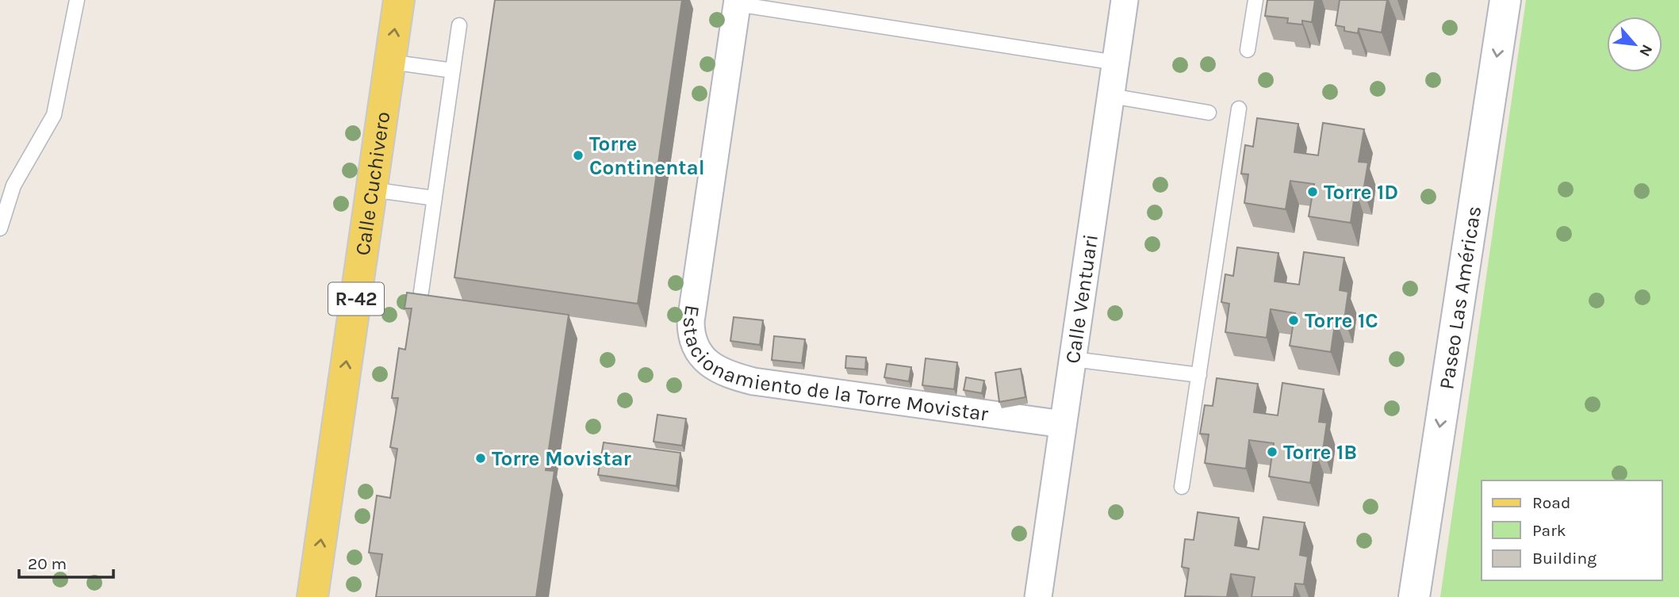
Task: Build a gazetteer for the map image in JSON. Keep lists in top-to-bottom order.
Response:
{
  "streets": {
    "main road": ["Calle Cuchivero", "Paseo Las Américas", "R-42"],
    "street": ["Calle Ventuari", "Estacionamiento de la Torre Movistar"]
  },
  "crossings": [
    ["Calle Ventuari", "Estacionamiento de la Torre Movistar"]
  ],
  "one_way": ["Calle Cuchivero", "Paseo Las Américas"],
  "places": [
    "Torre Continental",
    "Torre 1D",
    "Torre 1C",
    "Torre 1B",
    "Torre Movistar"
  ],
  "legend": ["Road", "Park", "Building"],
  "scale_bar": "20 m",
  "north": "bottom right"
}
